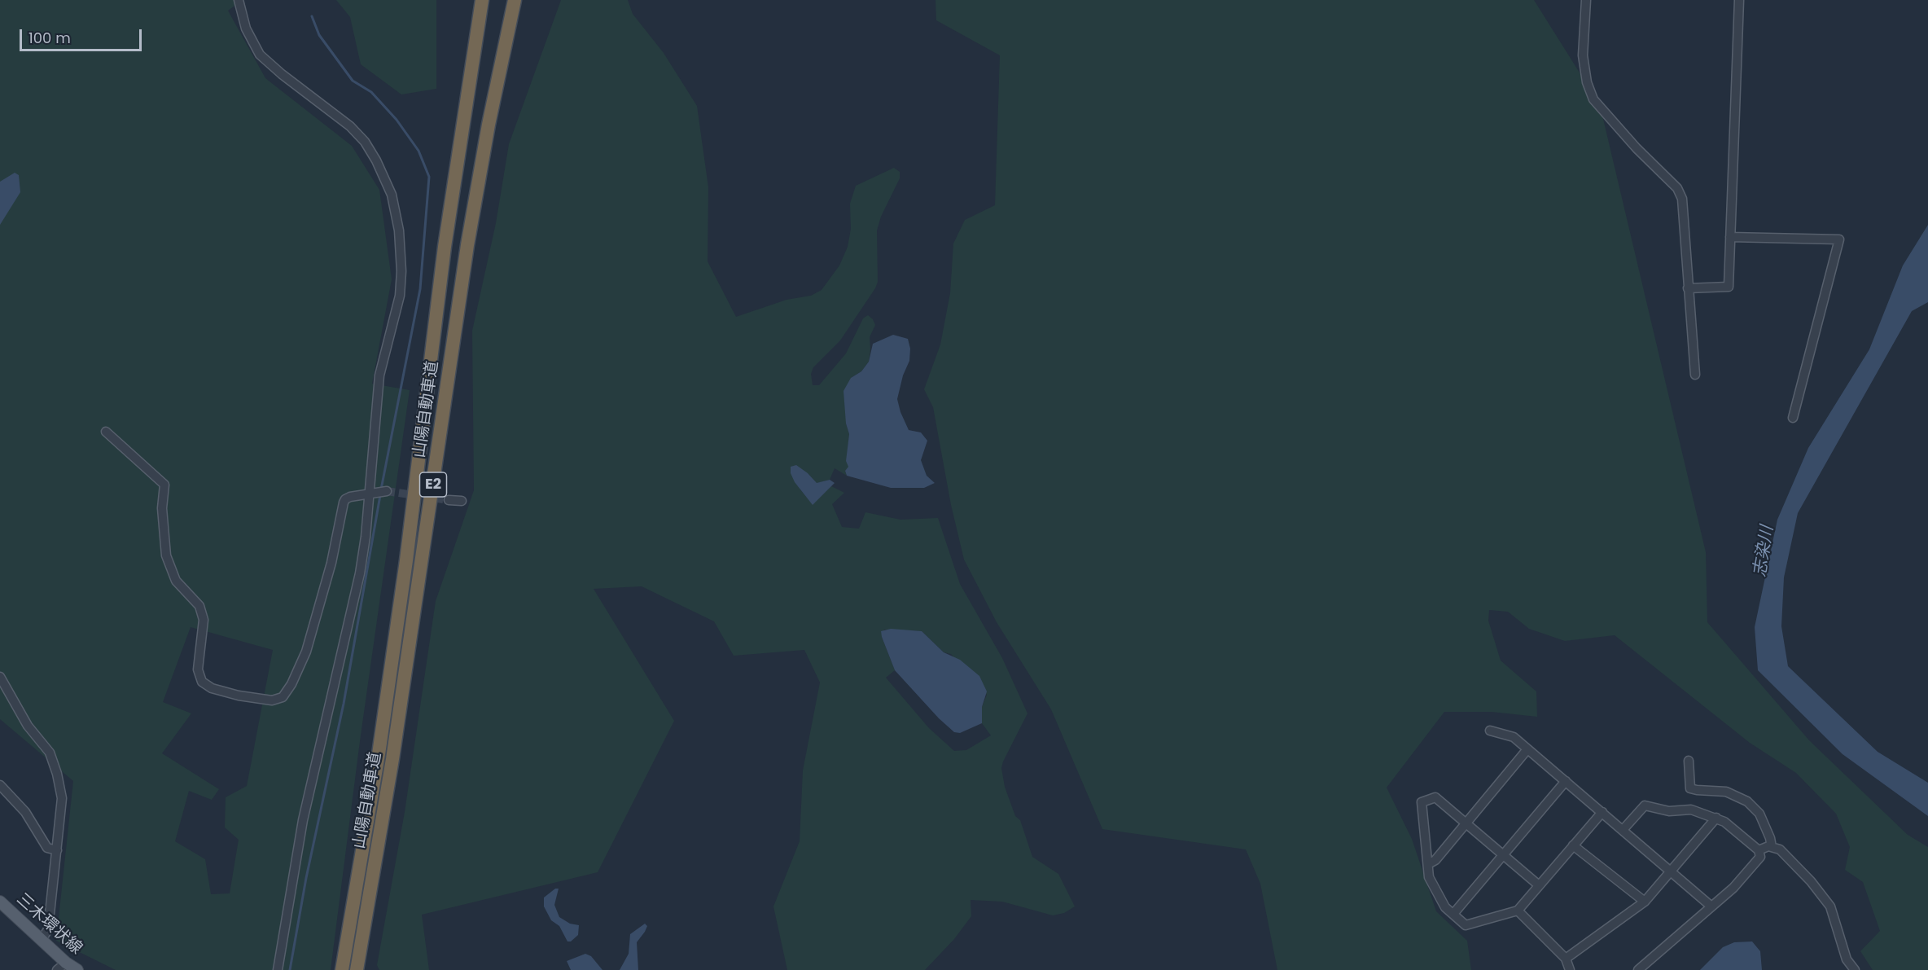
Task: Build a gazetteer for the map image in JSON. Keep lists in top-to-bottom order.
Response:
{
  "streets": {
    "highway": ["山陽自動車道", "E2"],
    "main road": ["三木環状線"]
  },
  "water": ["志染川"],
  "scale_bar": "100 m"
}
